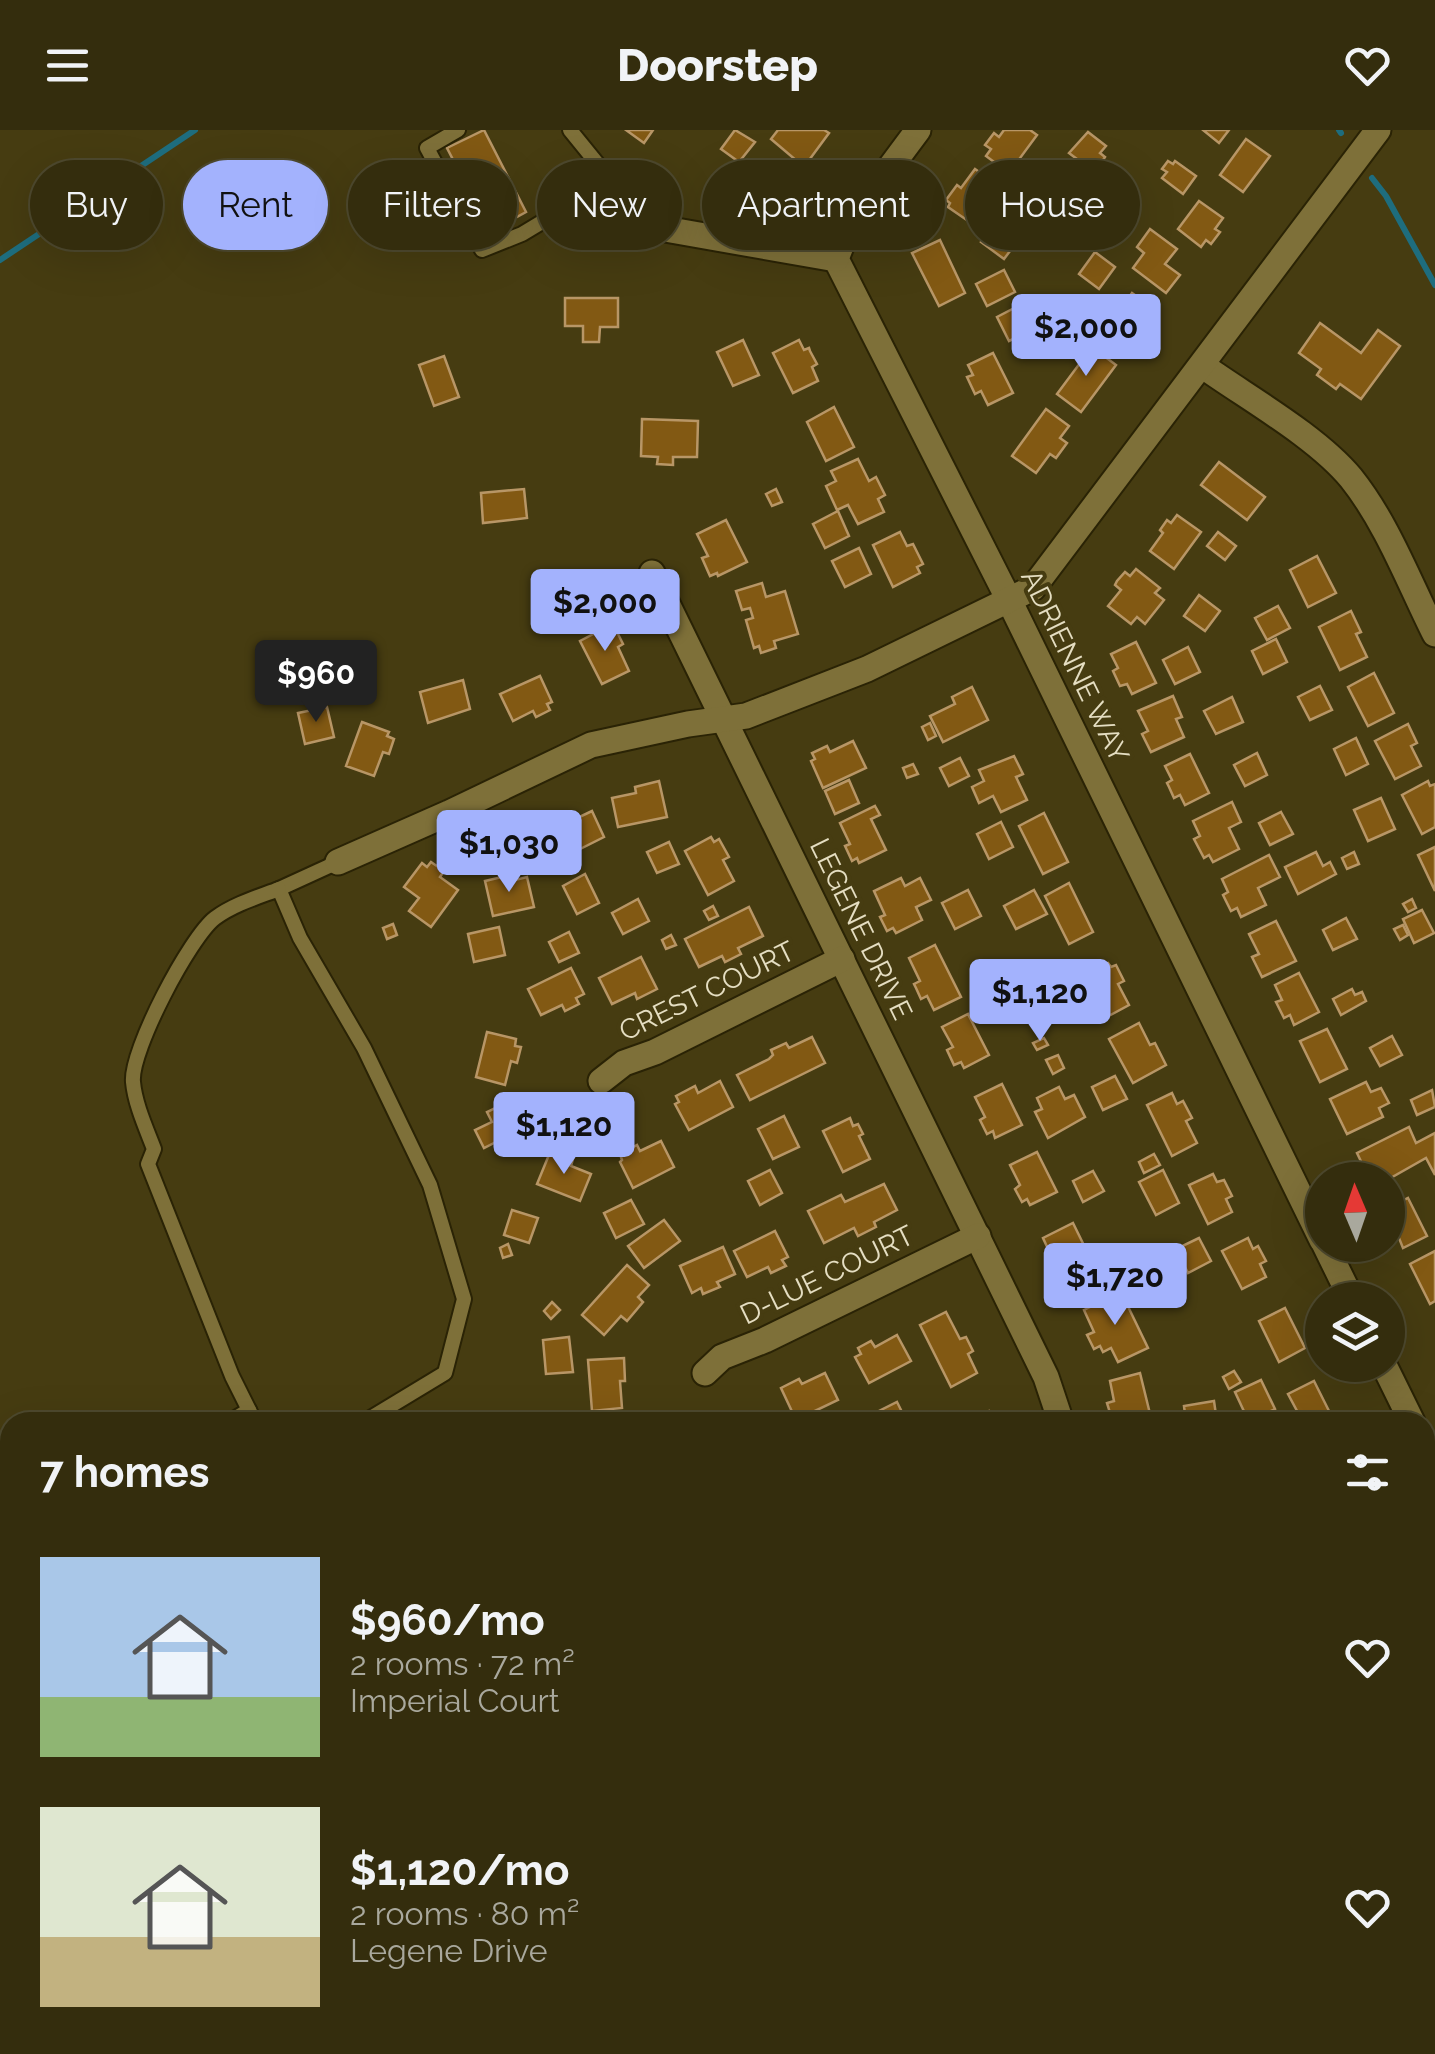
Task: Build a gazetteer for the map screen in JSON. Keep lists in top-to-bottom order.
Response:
{
  "streets": {
    "street": [
      "ADRIENNE WAY",
      "LEGENE DRIVE",
      "CREST COURT",
      "D-LUE COURT"
    ]
  },
  "crossings": [
    ["LEGENE DRIVE", "CREST COURT"],
    ["LEGENE DRIVE", "D-LUE COURT"]
  ],
  "north": "top",
  "page": {
    "header": "Doorstep",
    "chip": [
      "Buy",
      "Rent",
      "Filters",
      "New",
      "Apartment",
      "House"
    ],
    "price": [
      "$2,000",
      "$2,000",
      "$960",
      "$1,030",
      "$1,120",
      "$1,120",
      "$1,720"
    ],
    "heading": "7 homes",
    "list": [
      {
        "name": "$960/mo",
        "note": "2 rooms · 72 m² · Imperial Court"
      },
      {
        "name": "$1,120/mo",
        "note": "2 rooms · 80 m² · Legene Drive"
      }
    ]
  }
}
